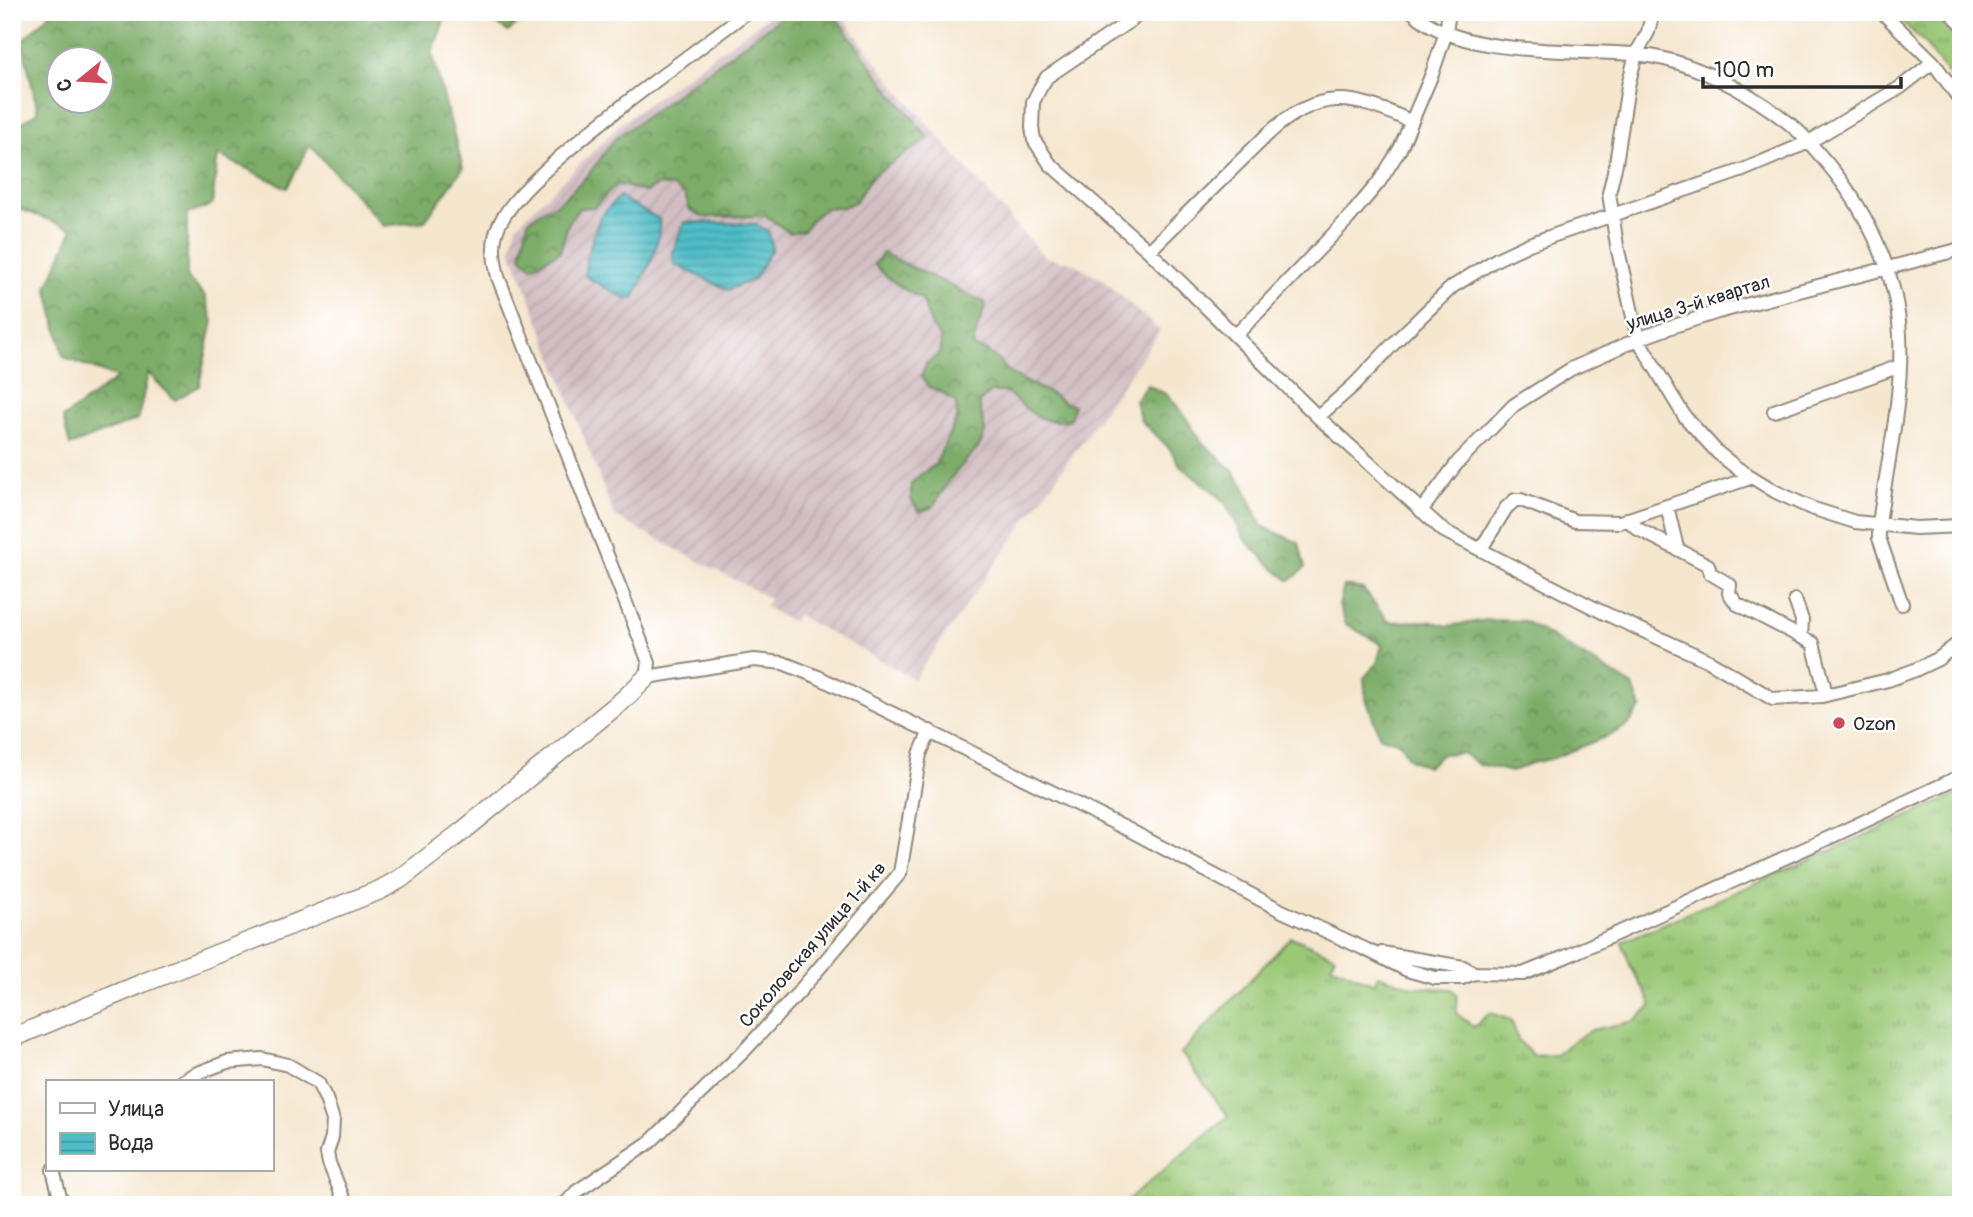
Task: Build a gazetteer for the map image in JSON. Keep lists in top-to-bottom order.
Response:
{
  "streets": {
    "street": ["улица 3-й квартал", "Соколовская улица 1-й кв"]
  },
  "places": ["Ozon"],
  "legend": ["Улица", "Вода"],
  "scale_bar": "100 m",
  "north": "left"
}
